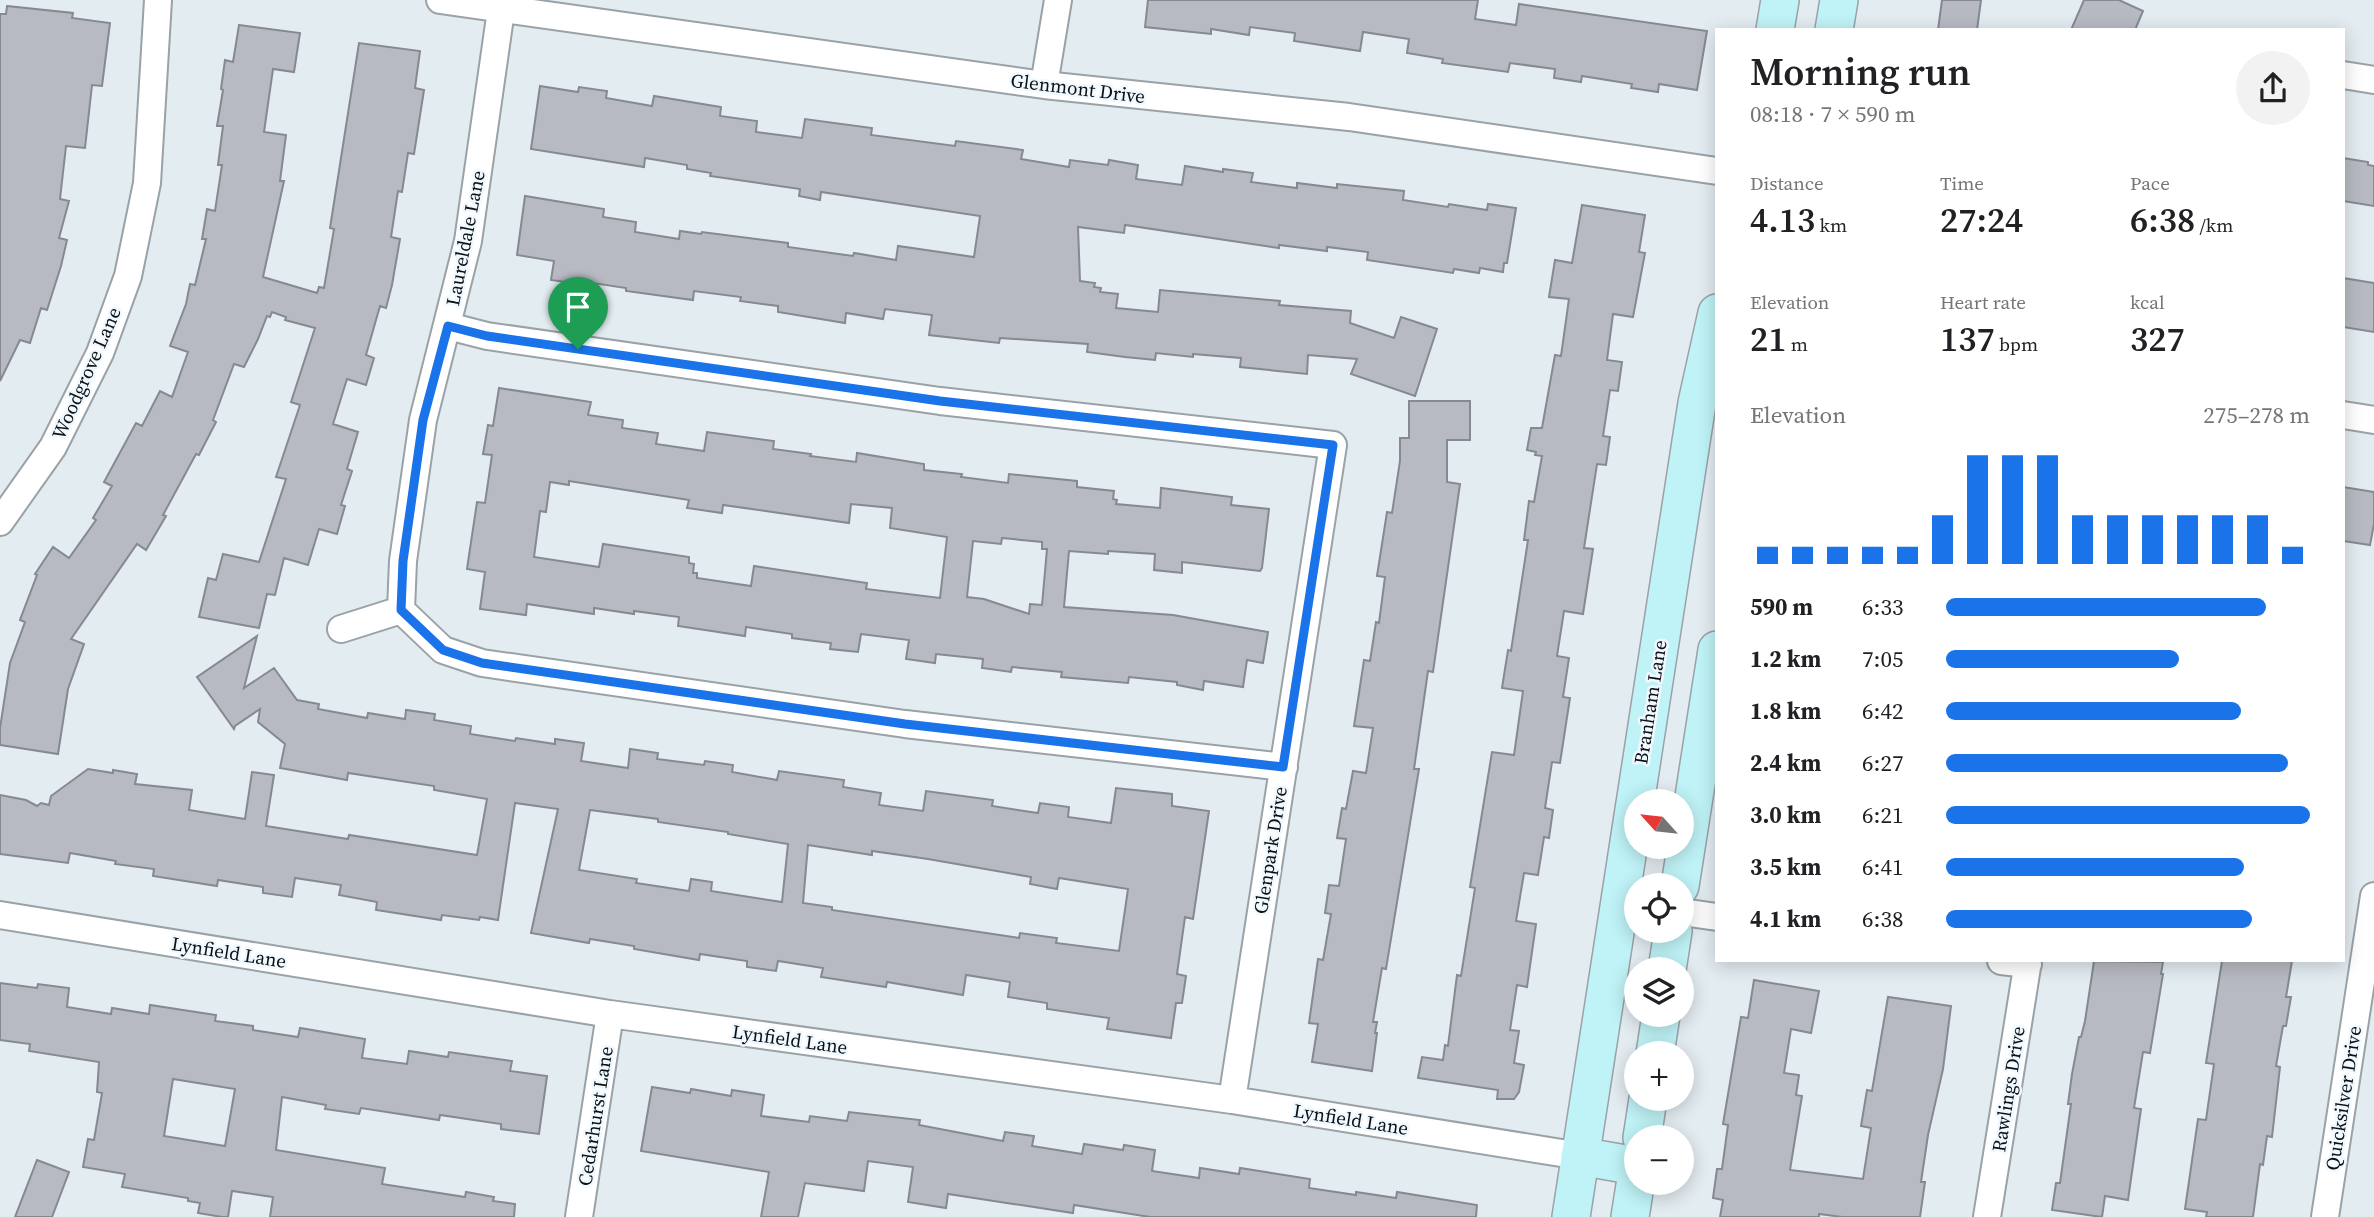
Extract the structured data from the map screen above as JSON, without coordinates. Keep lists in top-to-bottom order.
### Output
{
  "streets": {
    "main road": ["Branham Lane"],
    "street": [
      "Glenmont Drive",
      "Laureldale Lane",
      "Woodgrove Lane",
      "Glenpark Drive",
      "Lynfield Lane",
      "Rawlings Drive",
      "Quicksilver Drive",
      "Cedarhurst Lane"
    ]
  },
  "crossings": [
    ["Glenmont Drive", "Laureldale Lane"],
    ["Laureldale Lane", "Glenpark Drive"],
    ["Branham Lane", "Lynfield Lane"],
    ["Glenpark Drive", "Lynfield Lane"],
    ["Lynfield Lane", "Cedarhurst Lane"]
  ],
  "north": "top left",
  "page": {
    "heading": ["Morning run", "08:18 · 7 × 590 m"],
    "stats": [
      ["Distance", "4.13 km"],
      ["Time", "27:24"],
      ["Pace", "6:38 /km"],
      ["Elevation", "21 m"],
      ["Heart rate", "137 bpm"],
      ["kcal", "327"]
    ],
    "chart": ["Elevation", "275–278 m"],
    "list": [
      {
        "name": "590 m",
        "note": "6:33"
      },
      {
        "name": "1.2 km",
        "note": "7:05"
      },
      {
        "name": "1.8 km",
        "note": "6:42"
      },
      {
        "name": "2.4 km",
        "note": "6:27"
      },
      {
        "name": "3.0 km",
        "note": "6:21"
      },
      {
        "name": "3.5 km",
        "note": "6:41"
      },
      {
        "name": "4.1 km",
        "note": "6:38"
      }
    ],
    "map_buttons": ["+", "−"]
  }
}
